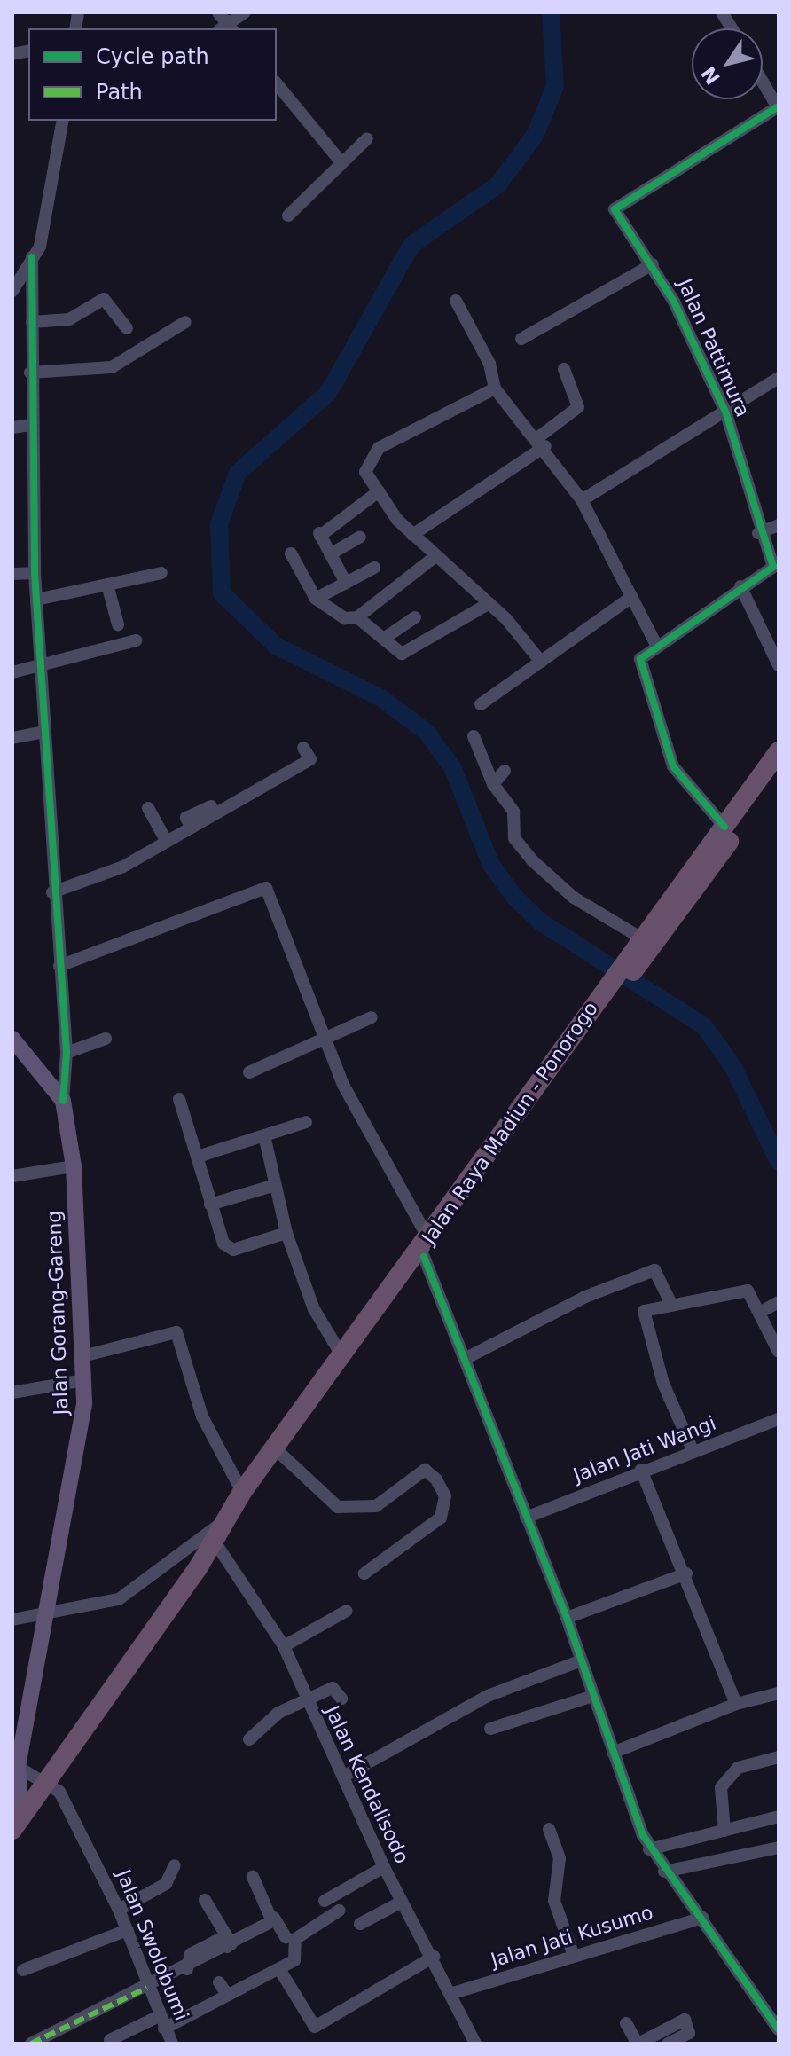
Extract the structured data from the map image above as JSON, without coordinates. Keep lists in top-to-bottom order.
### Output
{
  "streets": {
    "highway": ["Jalan Raya Madiun - Ponorogo"],
    "main road": ["Jalan Gorang-Gareng"],
    "street": [
      "Jalan Pattimura",
      "Jalan Jati Wangi",
      "Jalan Kendalisodo",
      "Jalan Jati Kusumo",
      "Jalan Swolobumi"
    ]
  },
  "crossings": [
    ["Jalan Raya Madiun - Ponorogo", "Jalan Gorang-Gareng"],
    ["Jalan Raya Madiun - Ponorogo", "Jalan Kendalisodo"],
    ["Jalan Raya Madiun - Ponorogo", "Jalan Swolobumi"],
    ["Jalan Kendalisodo", "Jalan Jati Kusumo"]
  ],
  "legend": ["Cycle path", "Path"],
  "north": "bottom left"
}
